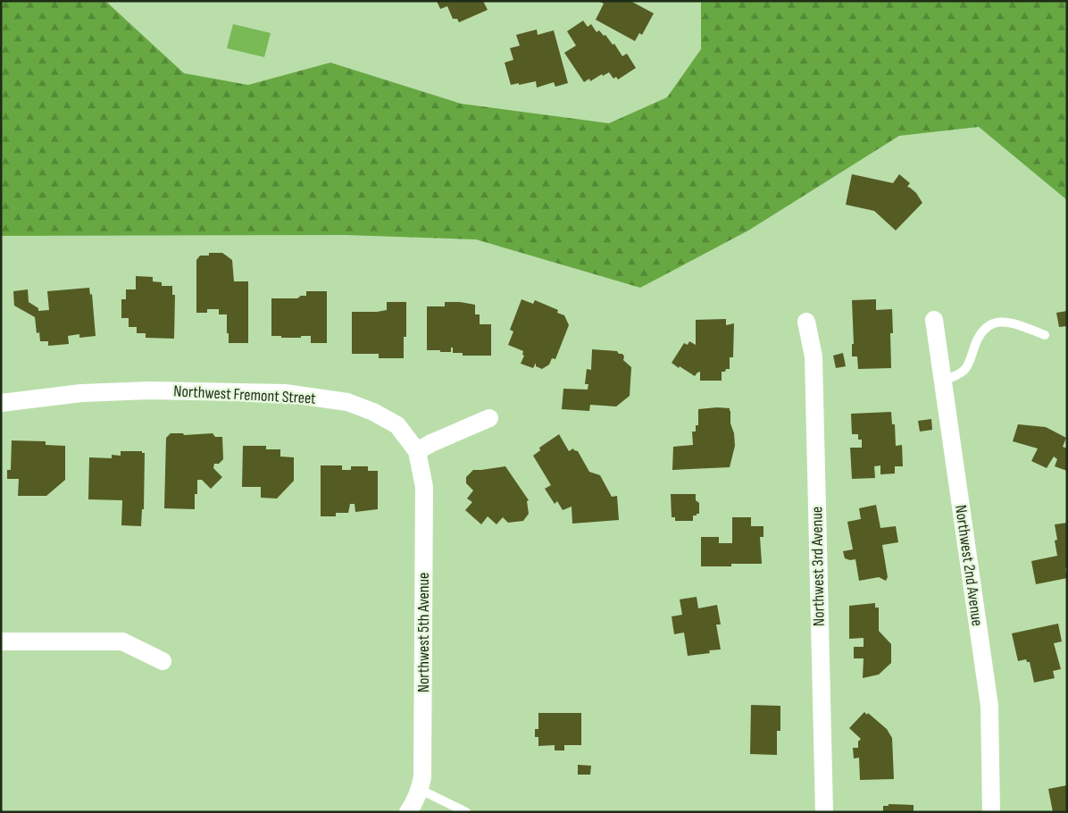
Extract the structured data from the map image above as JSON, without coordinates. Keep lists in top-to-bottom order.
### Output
{
  "streets": {
    "street": [
      "Northwest Fremont Street",
      "Northwest 2nd Avenue",
      "Northwest 3rd Avenue",
      "Northwest 5th Avenue"
    ]
  },
  "crossings": [
    ["Northwest Fremont Street", "Northwest 5th Avenue"]
  ]
}
